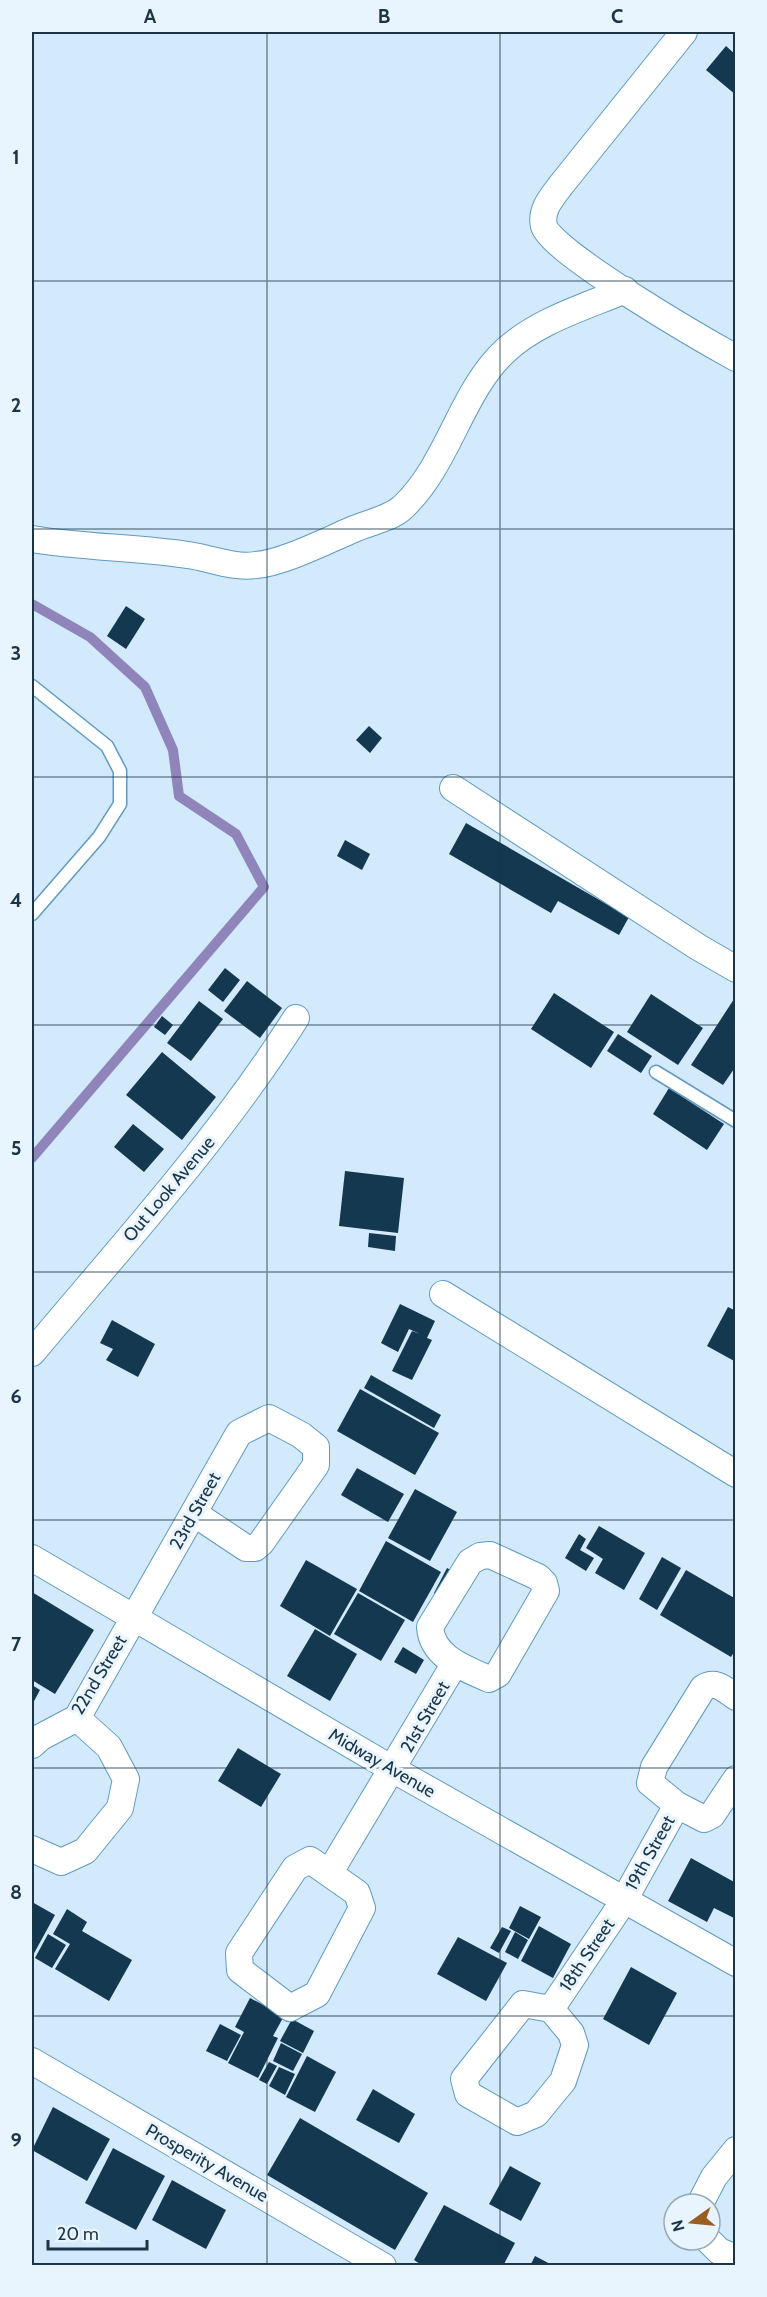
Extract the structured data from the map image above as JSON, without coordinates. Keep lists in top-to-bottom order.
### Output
{
  "streets": {
    "street": [
      "Out Look Avenue",
      "23rd Street",
      "22nd Street",
      "21st Street",
      "Midway Avenue",
      "19th Street",
      "18th Street",
      "Prosperity Avenue"
    ]
  },
  "crossings": [
    ["23rd Street", "22nd Street"],
    ["23rd Street", "Midway Avenue"],
    ["22nd Street", "Midway Avenue"],
    ["21st Street", "Midway Avenue"],
    ["Midway Avenue", "19th Street"],
    ["Midway Avenue", "18th Street"],
    ["19th Street", "18th Street"]
  ],
  "scale_bar": "20 m",
  "north": "left",
  "grid": {
    "columns": ["A", "B", "C"],
    "rows": [
      "1",
      "2",
      "3",
      "4",
      "5",
      "6",
      "7",
      "8",
      "9"
    ]
  }
}
